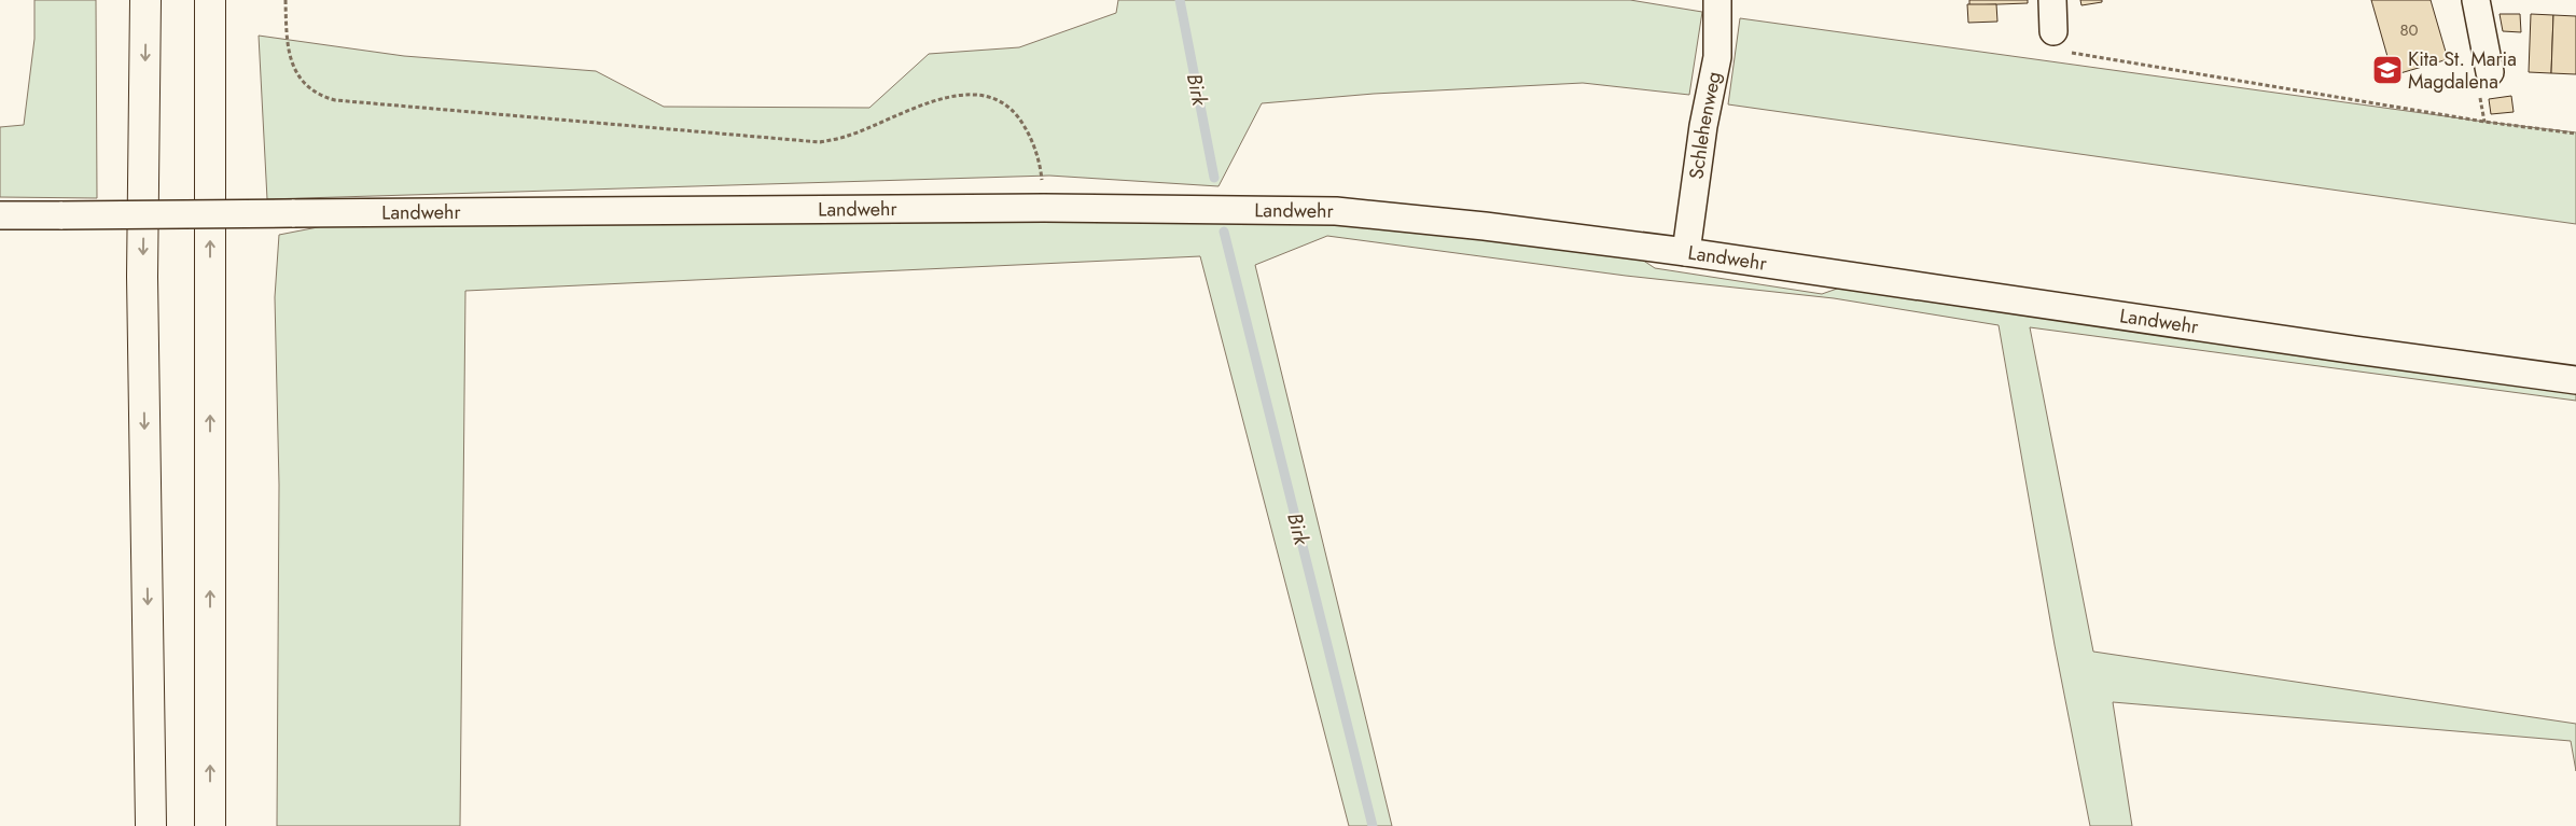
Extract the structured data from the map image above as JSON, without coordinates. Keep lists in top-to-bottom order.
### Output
{
  "streets": {
    "street": ["Schlehenweg", "Landwehr"]
  },
  "crossings": [
    ["Schlehenweg", "Landwehr"]
  ],
  "water": ["Birk"],
  "places": {
    "school or university": ["Kita St. Maria Magdalena"]
  },
  "house_numbers": ["80"]
}
